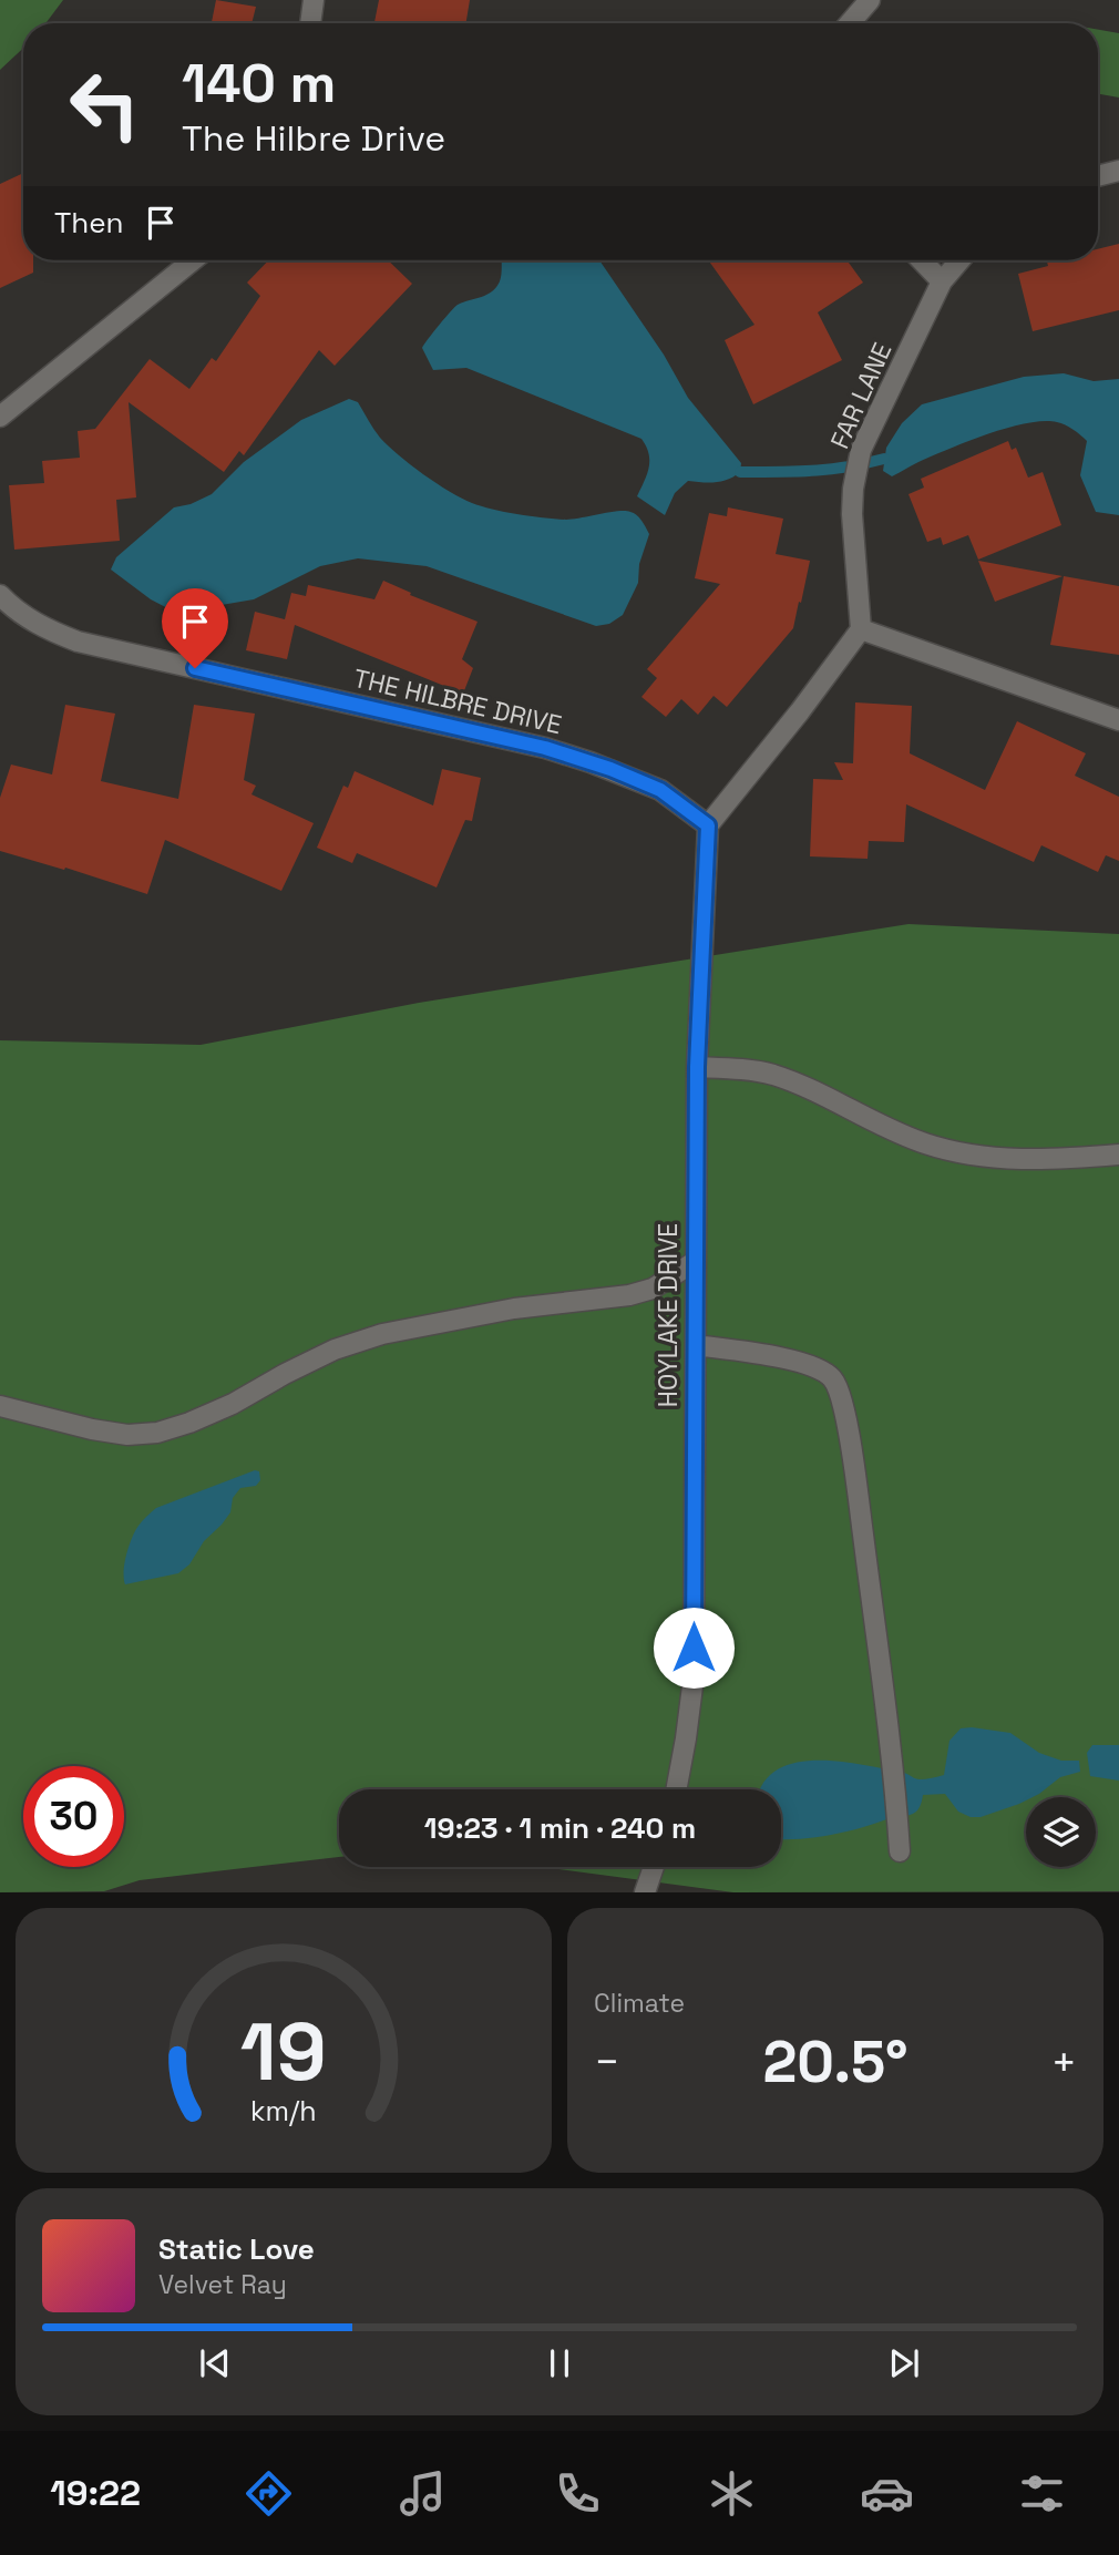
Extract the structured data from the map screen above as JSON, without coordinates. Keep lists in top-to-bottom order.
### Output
{
  "streets": {
    "street": ["FAR LANE", "THE HILBRE DRIVE", "HOYLAKE DRIVE"]
  },
  "crossings": [
    ["THE HILBRE DRIVE", "HOYLAKE DRIVE"]
  ],
  "page": {
    "turn": ["140 m", "The Hilbre Drive"],
    "then": "Then",
    "limit": "30",
    "trip": "19:23 · 1 min · 240 m",
    "tile": "Climate",
    "heat": ["−", "20.5°", "+"],
    "song": ["Static Love", "Velvet Ray"],
    "tabs": "19:22",
    "gauge": ["19", "km/h"]
  }
}
